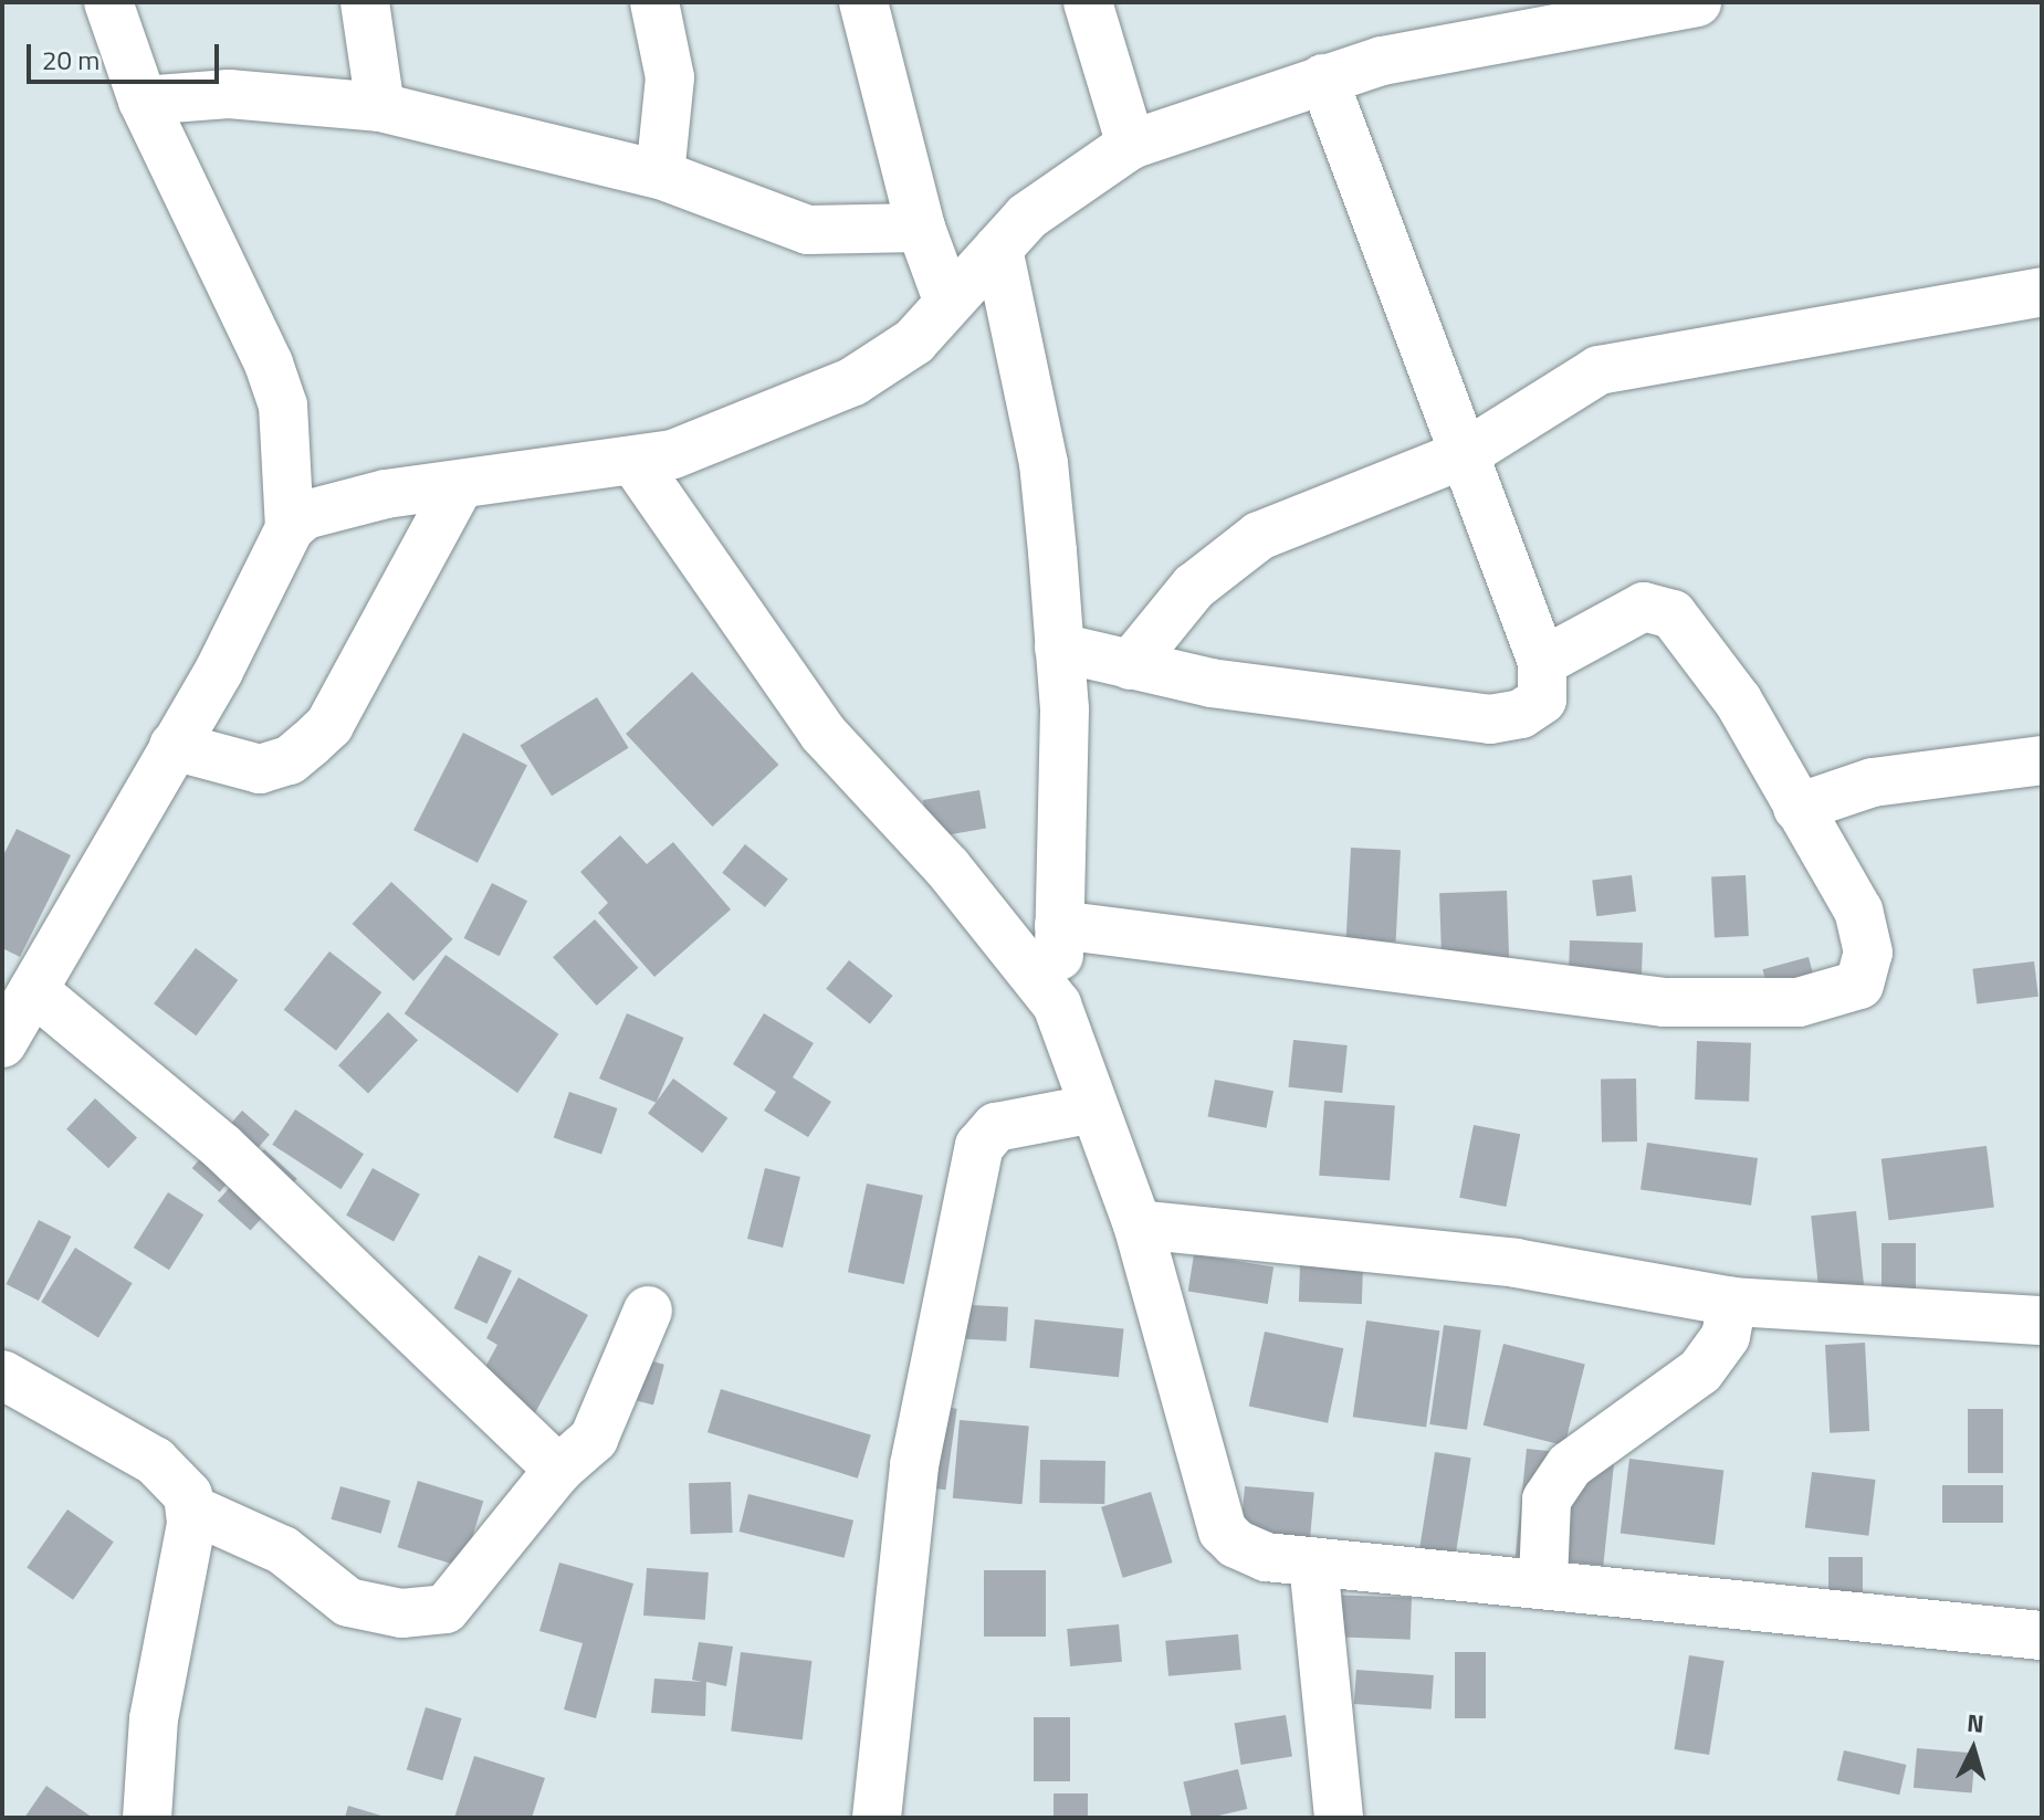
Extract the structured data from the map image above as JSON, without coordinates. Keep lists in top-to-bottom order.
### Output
{
  "scale_bar": "20 m",
  "north": "top"
}
